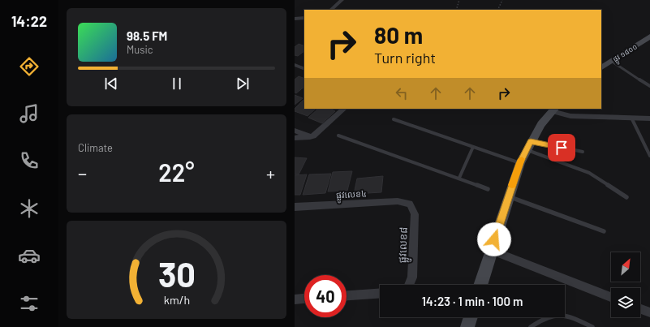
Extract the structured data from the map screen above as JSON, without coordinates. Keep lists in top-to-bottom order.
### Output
{
  "streets": {
    "street": ["ផ្លូវ ១៨០០", "ផ្លូវលេខ៤", "ផ្លូវលេខ៨"]
  },
  "crossings": [
    ["ផ្លូវលេខ៤", "ផ្លូវលេខ៨"]
  ],
  "north": "top right",
  "page": {
    "tabs": "14:22",
    "turn": ["80 m", "Turn right"],
    "song": ["98.5 FM", "Music"],
    "tile": "Climate",
    "heat": ["−", "22°", "+"],
    "limit": "40",
    "trip": "14:23 · 1 min · 100 m",
    "gauge": ["30", "km/h"]
  }
}
